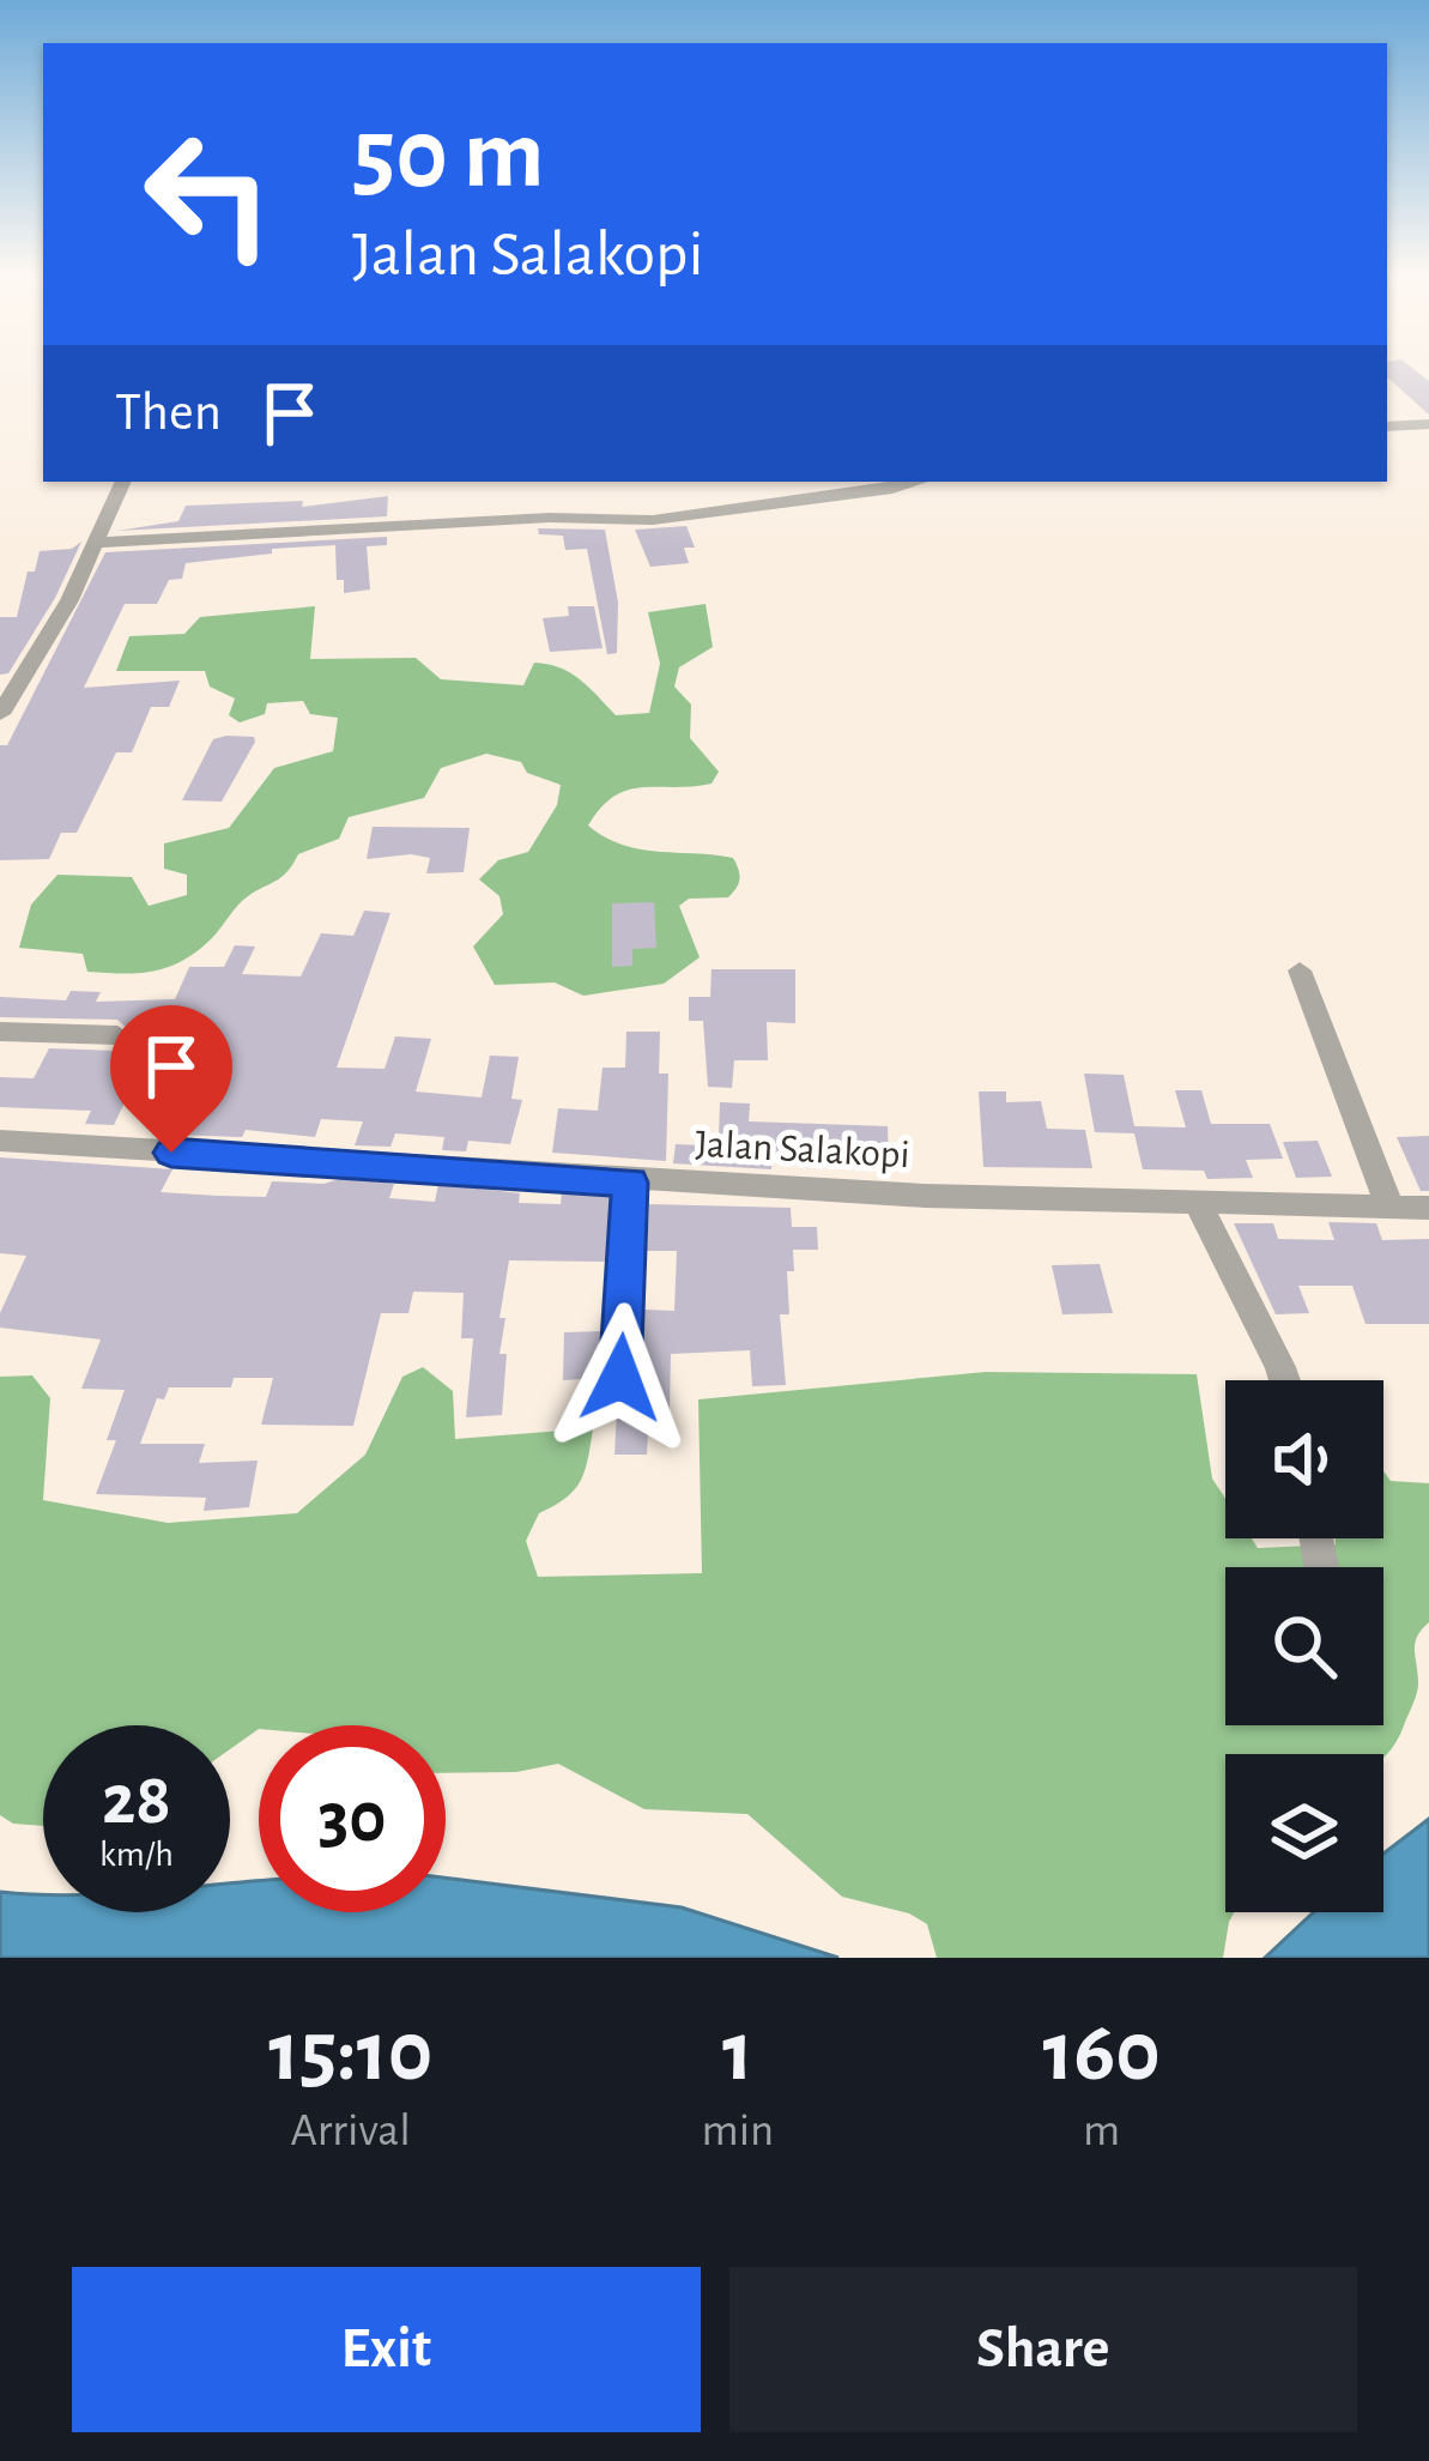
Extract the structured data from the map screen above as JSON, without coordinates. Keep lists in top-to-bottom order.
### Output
{
  "streets": {
    "street": ["Jalan Salakopi"]
  },
  "page": {
    "turn": ["50 m", "Jalan Salakopi"],
    "then": "Then",
    "speed": "28 km/h",
    "limit": "30",
    "eta": [
      "15:10",
      "Arrival",
      "1",
      "min",
      "160",
      "m"
    ],
    "buttons": ["Exit", "Share"]
  }
}
